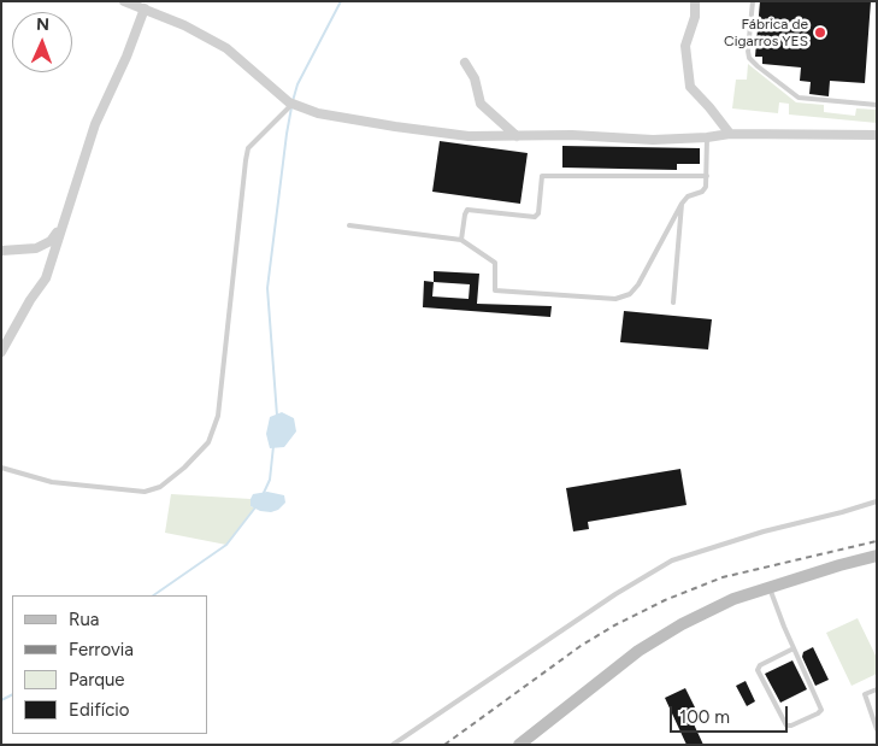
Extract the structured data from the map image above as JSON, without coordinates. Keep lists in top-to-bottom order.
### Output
{
  "places": ["Fábrica de Cigarros YES"],
  "legend": [
    "Rua",
    "Ferrovia",
    "Parque",
    "Edifício"
  ],
  "scale_bar": "100 m",
  "north": "top"
}
